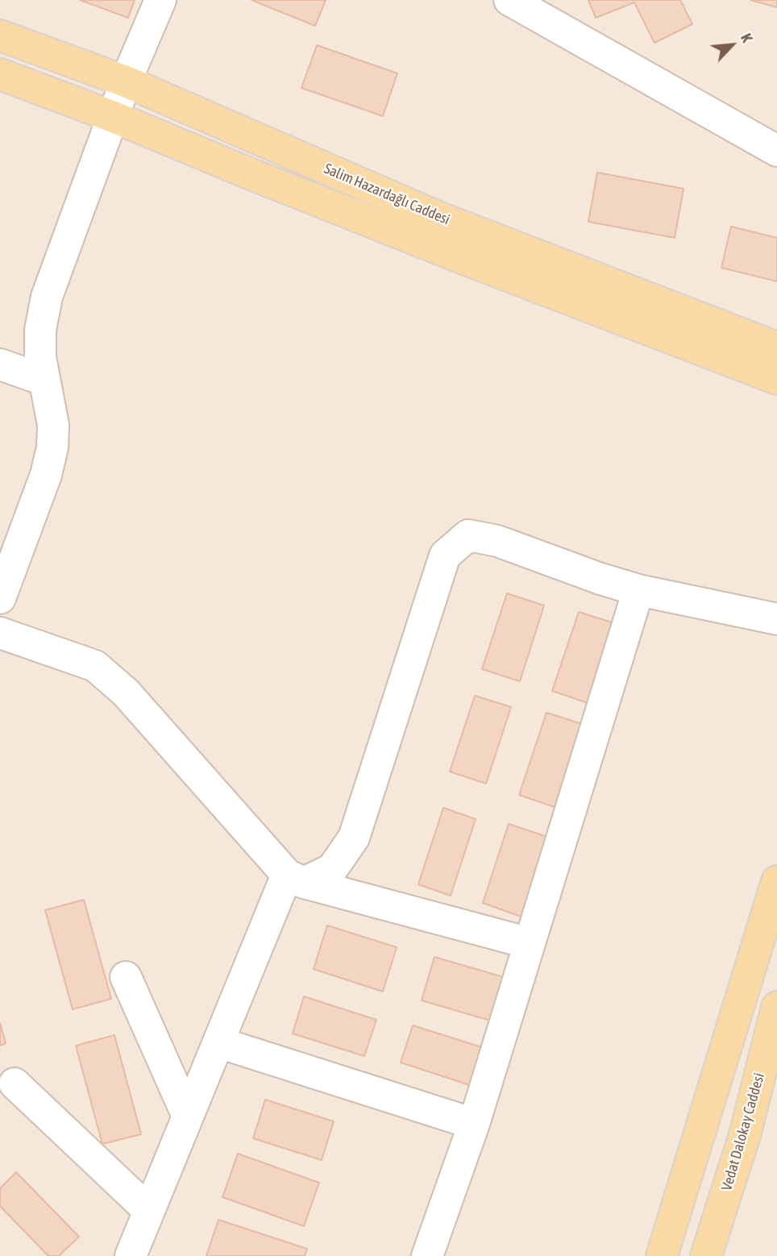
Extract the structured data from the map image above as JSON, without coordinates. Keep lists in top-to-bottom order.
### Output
{
  "streets": {
    "main road": ["Salim Hazardağlı Caddesi", "Vedat Dalokay Caddesi"]
  },
  "north": "top right"
}
